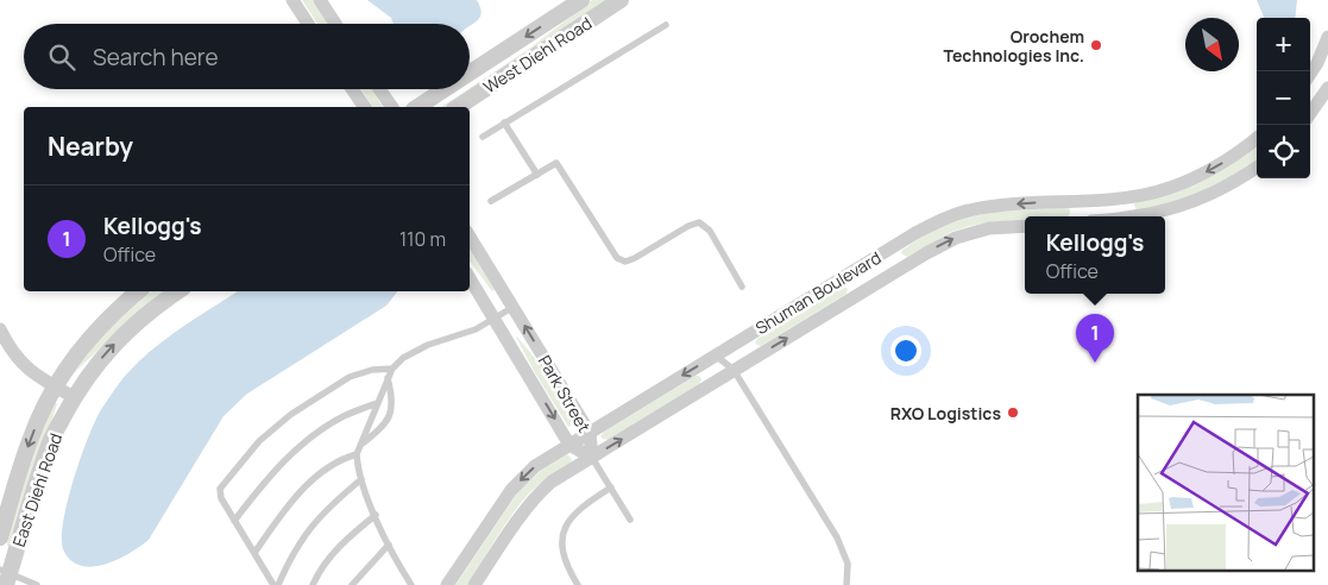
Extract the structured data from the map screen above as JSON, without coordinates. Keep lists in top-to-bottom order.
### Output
{
  "streets": {
    "street": [
      "West Diehl Road",
      "Shuman Boulevard",
      "Park Street",
      "East Diehl Road"
    ]
  },
  "crossings": [
    ["Shuman Boulevard", "Park Street"]
  ],
  "places": ["Orochem Technologies Inc.", "RXO Logistics"],
  "north": "bottom right",
  "page": {
    "map_buttons": ["+", "−"],
    "search": "Search here",
    "heading": "Nearby",
    "list": [
      {
        "mark": "1",
        "name": "Kellogg's",
        "note": "Office",
        "value": "110 m"
      }
    ],
    "popup": ["Kellogg's", "Office"],
    "pins": "1"
  }
}
